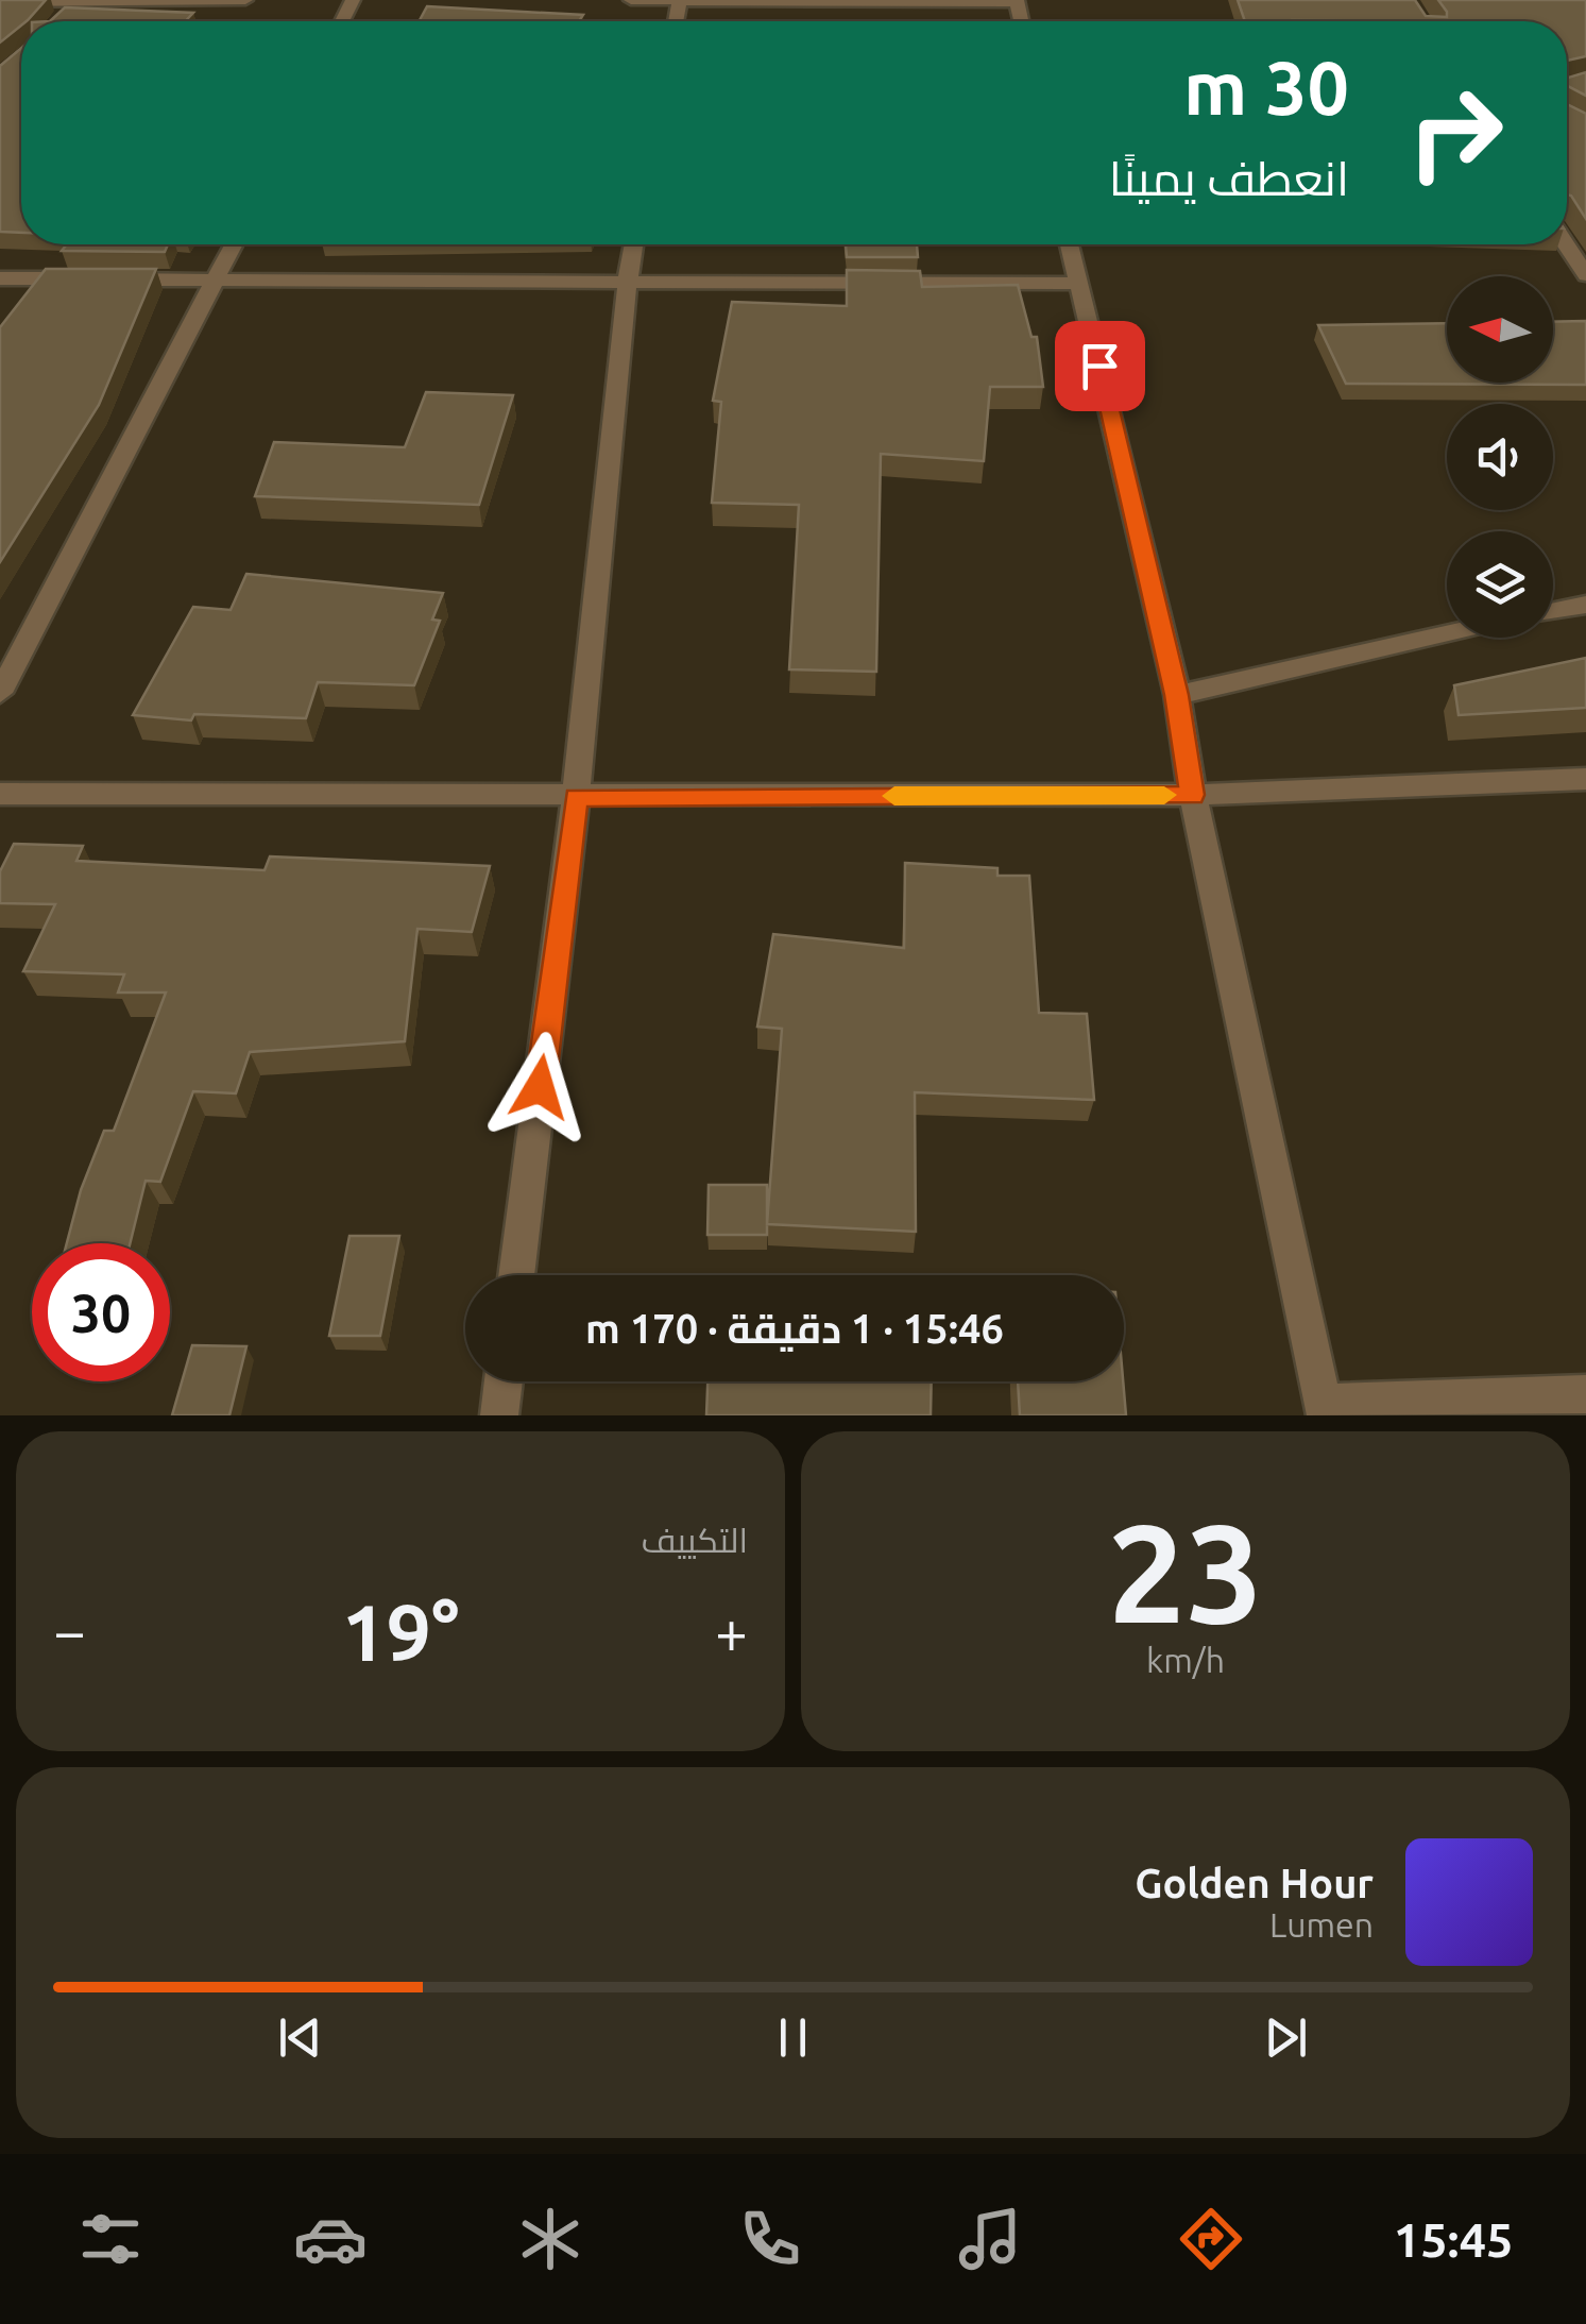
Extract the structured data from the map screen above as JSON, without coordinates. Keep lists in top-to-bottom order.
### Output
{
  "north": "left",
  "page": {
    "turn": ["30 m", "انعطف يمينًا"],
    "limit": "30",
    "trip": "15:46 · 1 دقيقة · 170 m",
    "tile": [
      ["23", "km/h"],
      "التكييف"
    ],
    "heat": ["−", "19°", "+"],
    "song": ["Golden Hour", "Lumen"],
    "tabs": "15:45"
  }
}
